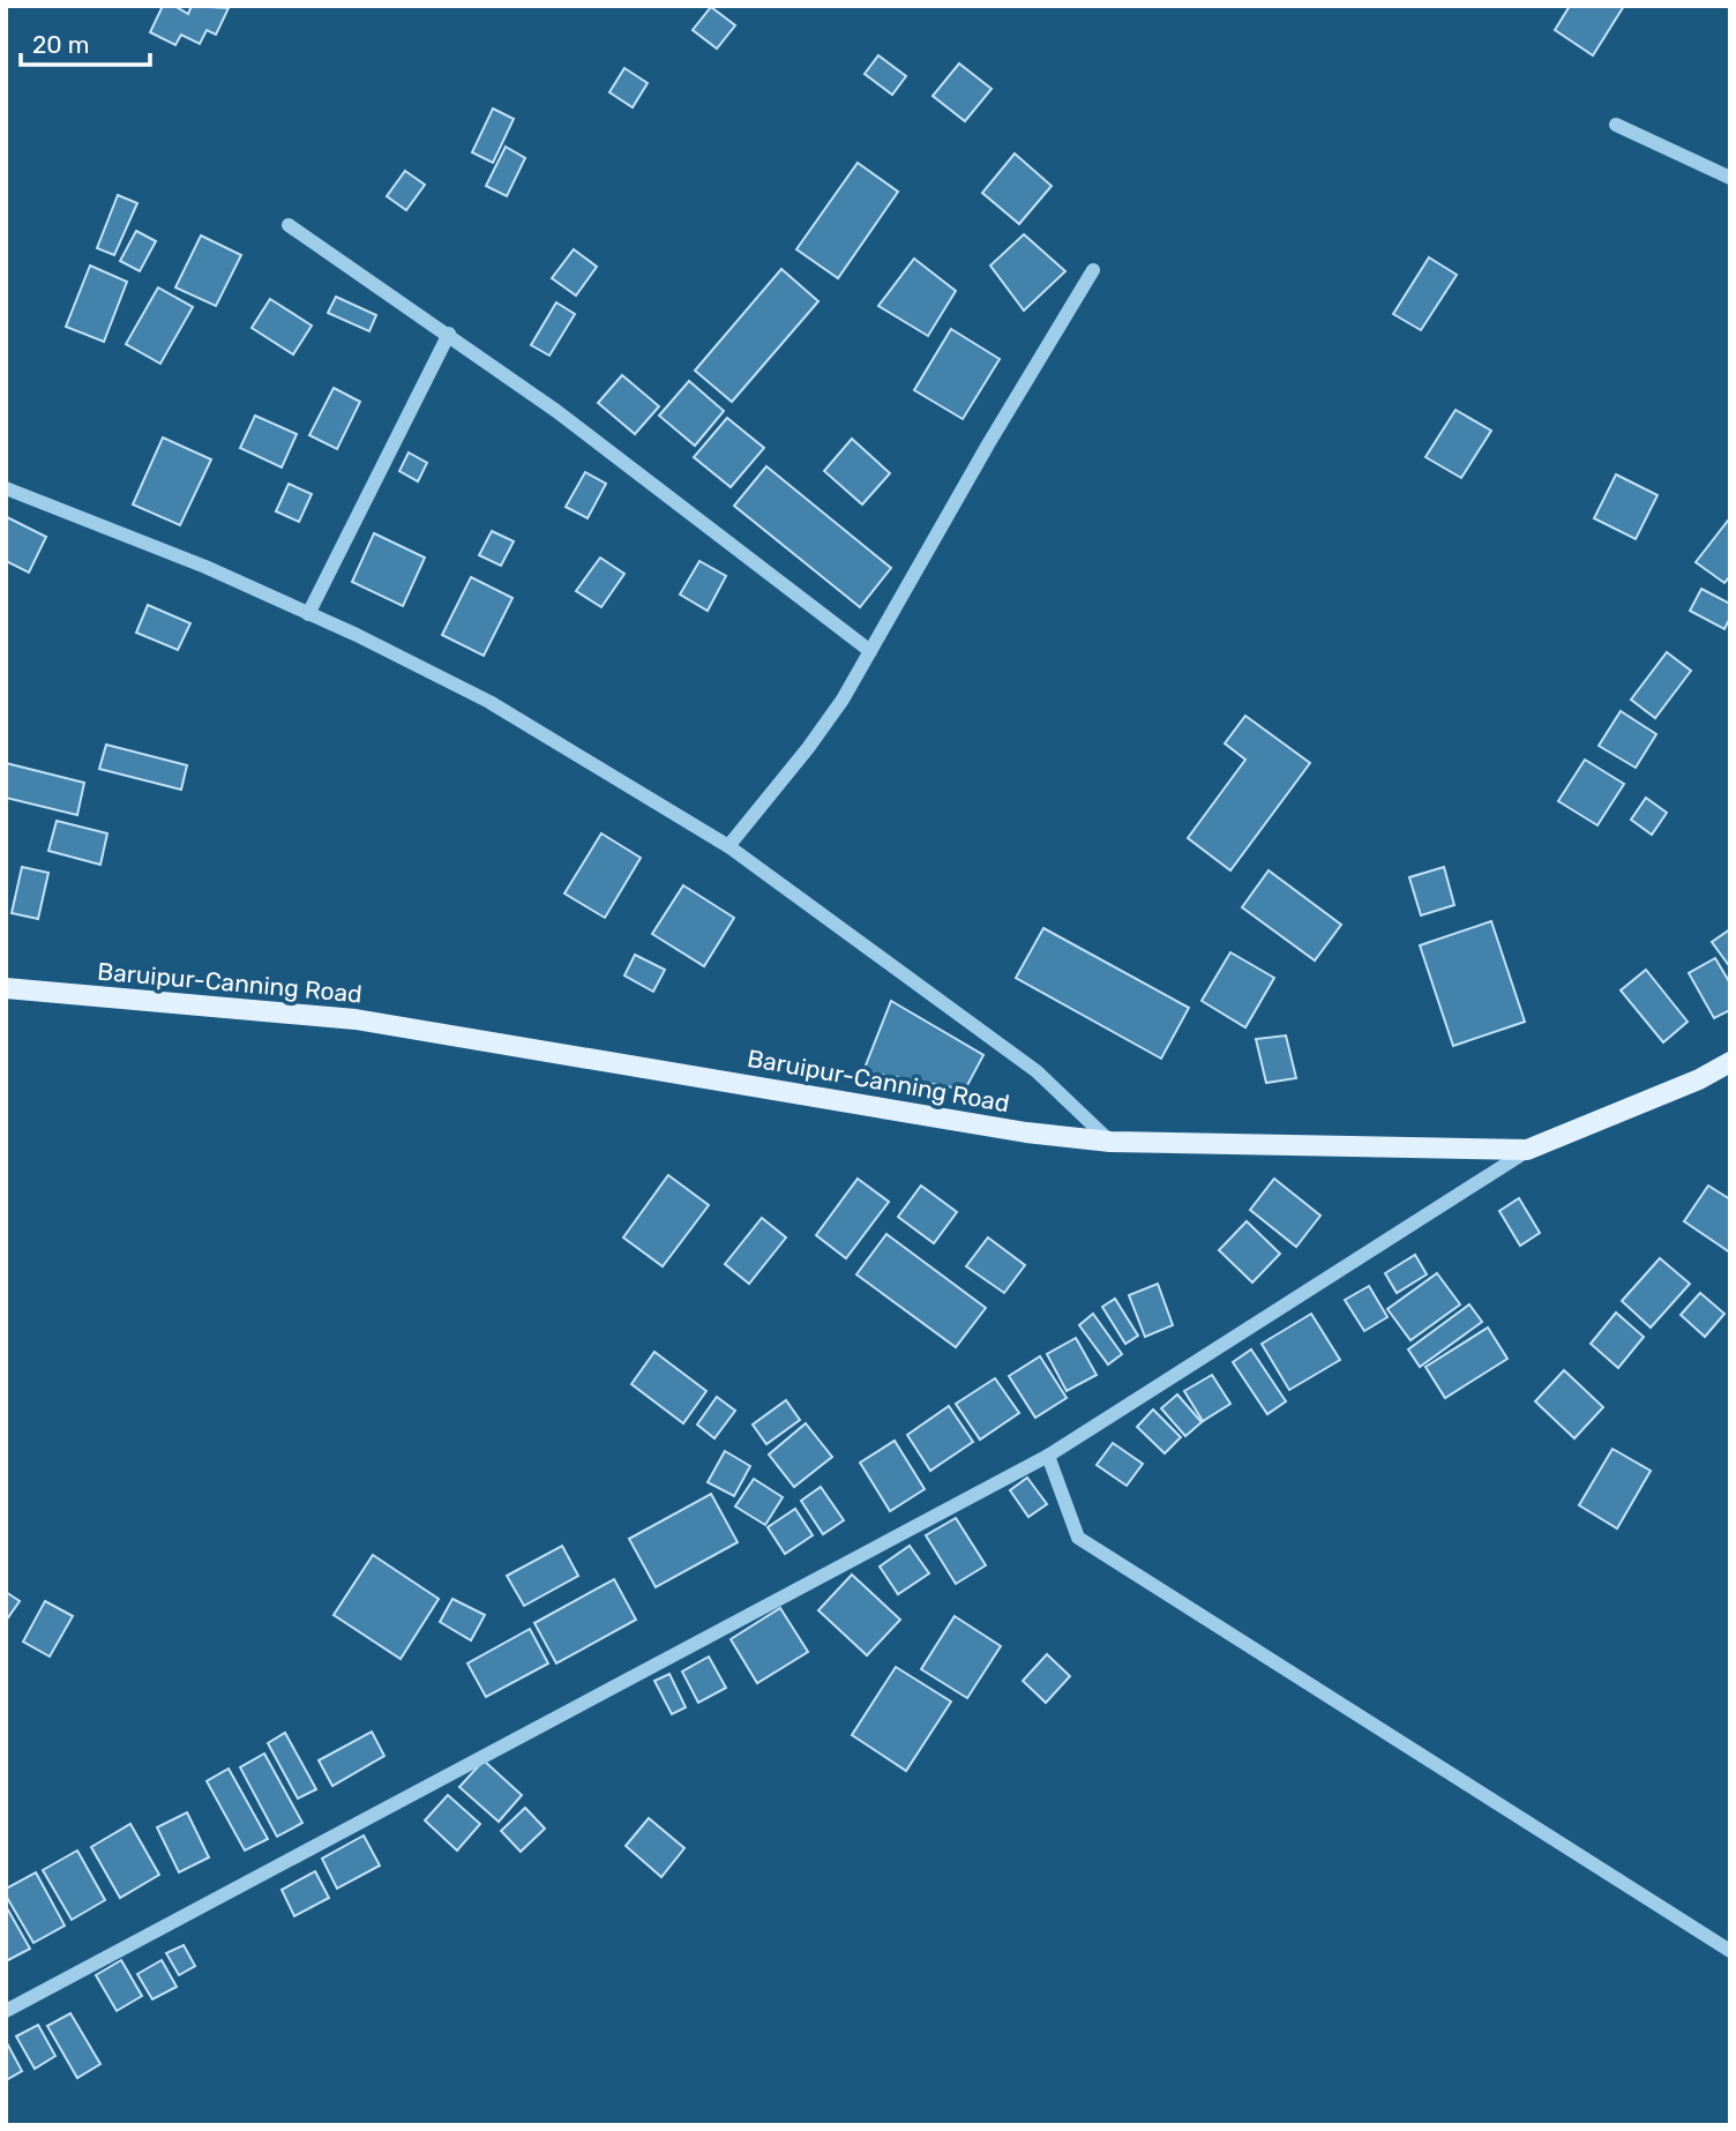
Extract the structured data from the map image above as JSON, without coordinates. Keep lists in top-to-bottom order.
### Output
{
  "streets": {
    "main road": ["Baruipur-Canning Road"]
  },
  "scale_bar": "20 m"
}
